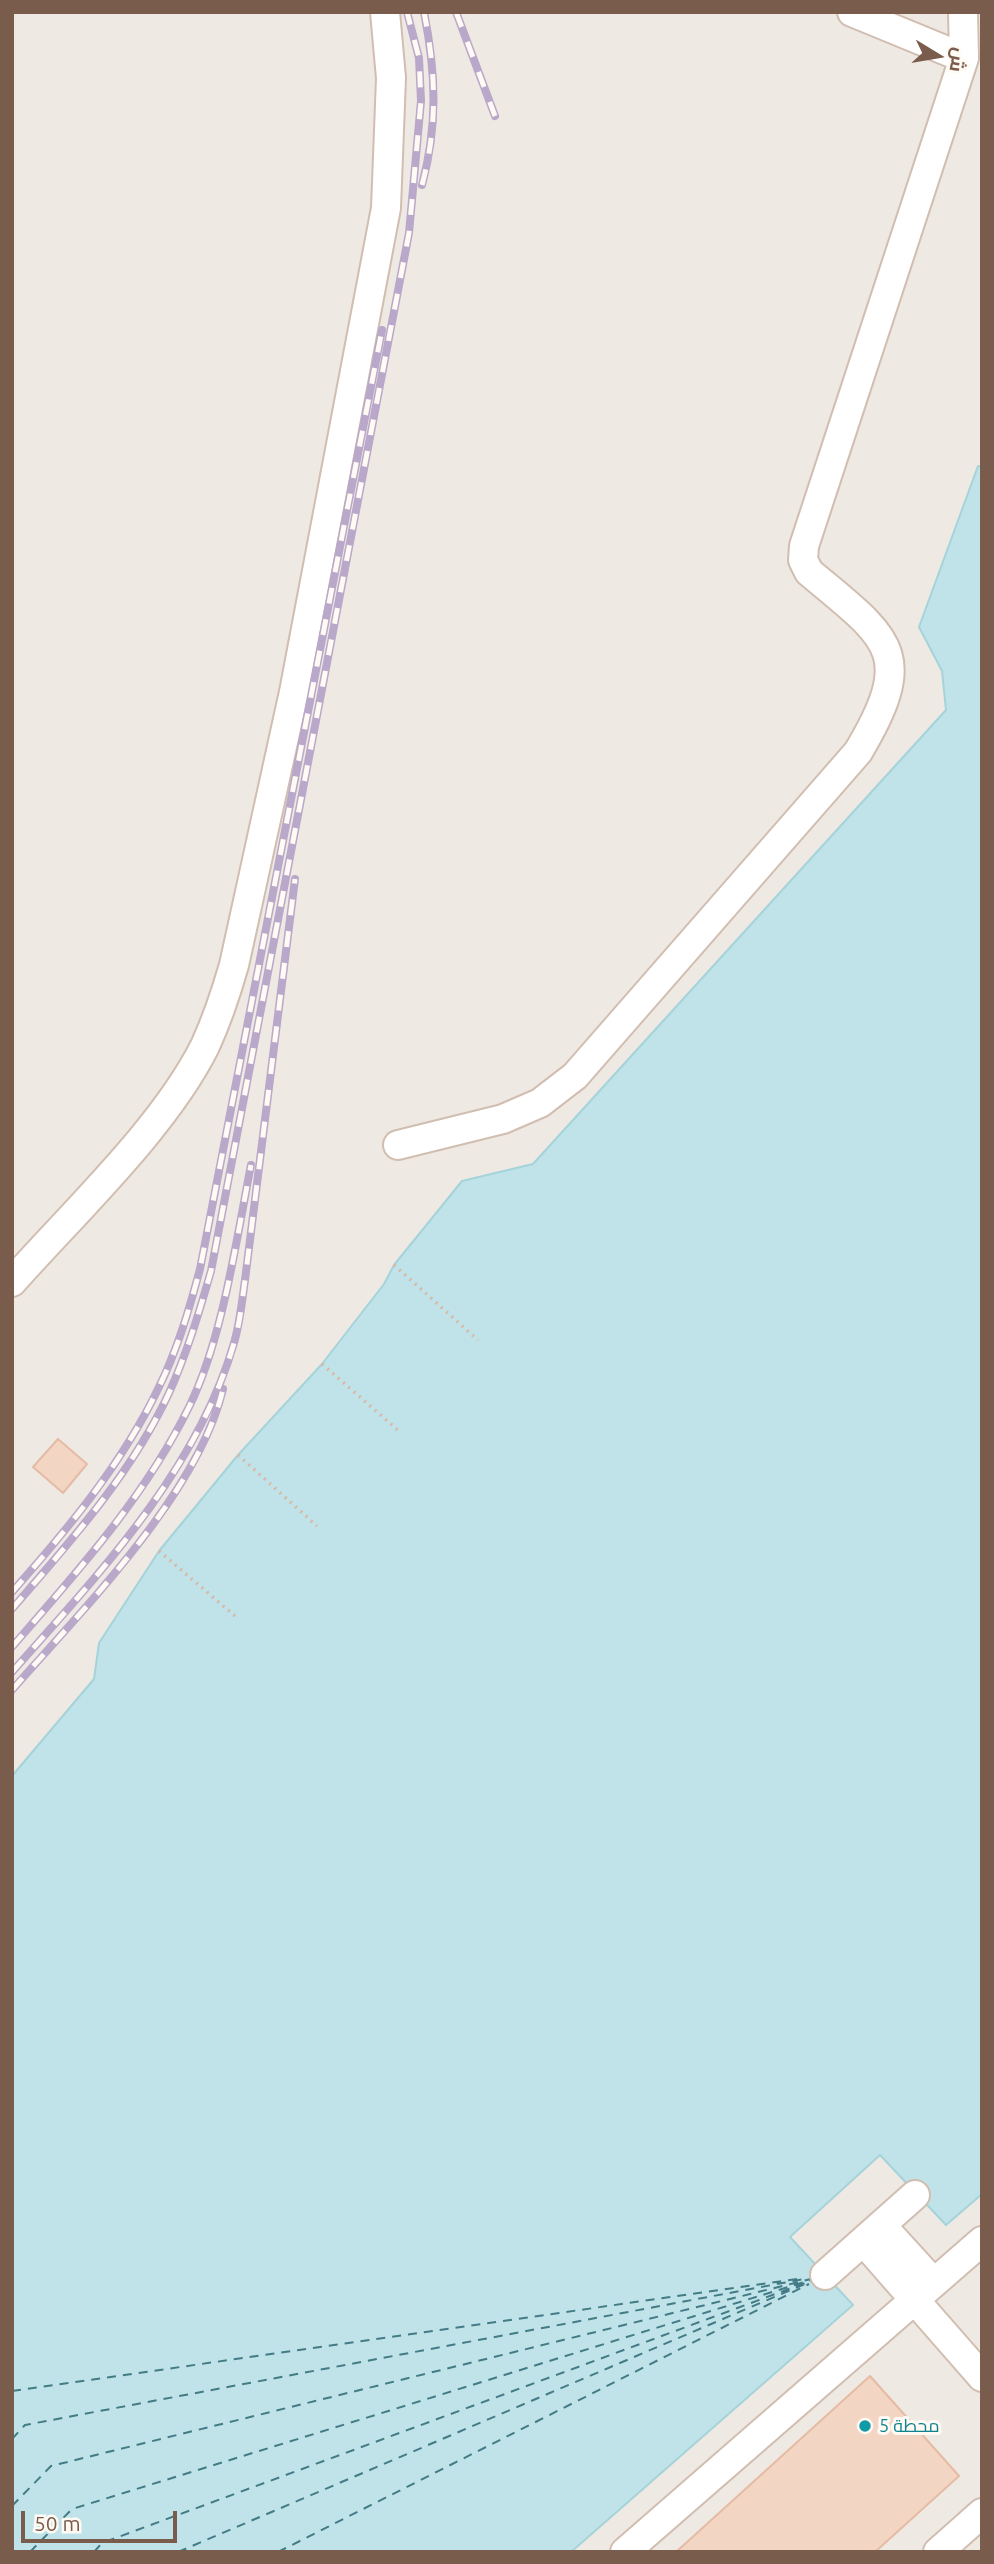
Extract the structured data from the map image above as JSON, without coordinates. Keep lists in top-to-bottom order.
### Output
{
  "places": ["محطة 5"],
  "scale_bar": "50 m",
  "north": "right"
}
